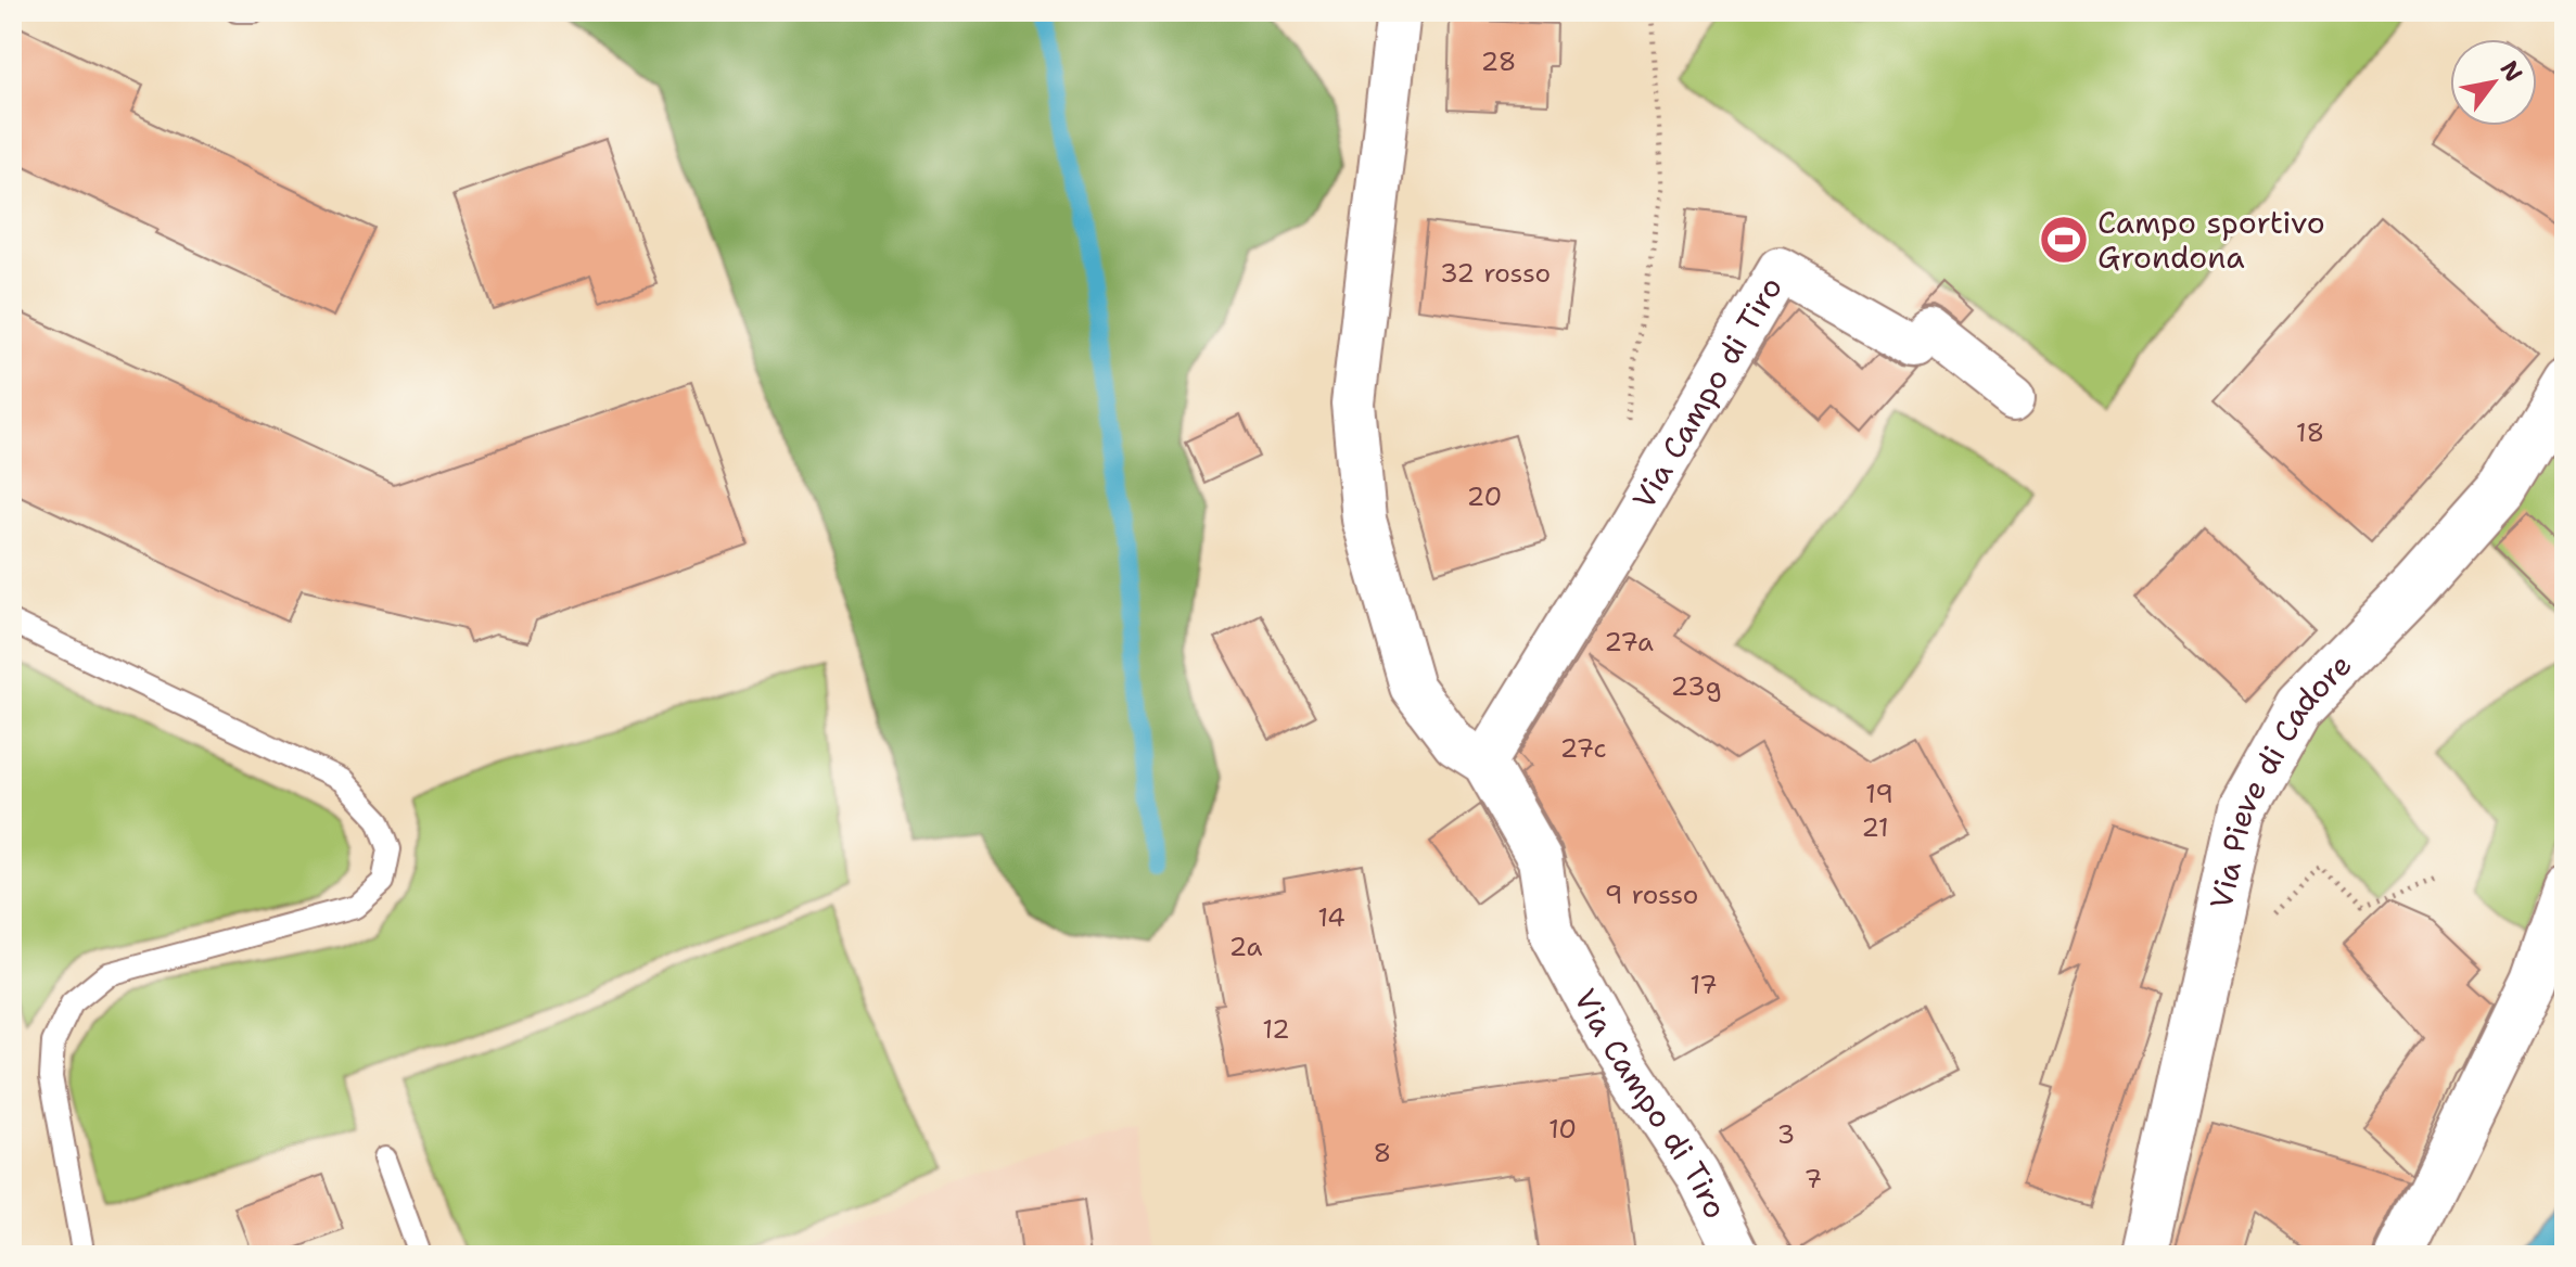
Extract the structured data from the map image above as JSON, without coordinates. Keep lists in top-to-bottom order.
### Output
{
  "streets": {
    "street": ["Via Campo di Tiro", "Via Pieve di Cadore"]
  },
  "places": {
    "sports": ["Campo sportivo Grondona"]
  },
  "house_numbers": [
    "28",
    "32 rosso",
    "18",
    "20",
    "27a",
    "23g",
    "27c",
    "19",
    "21",
    "9 rosso",
    "14",
    "2a",
    "17",
    "12",
    "10",
    "3",
    "8",
    "7"
  ],
  "north": "top right"
}
